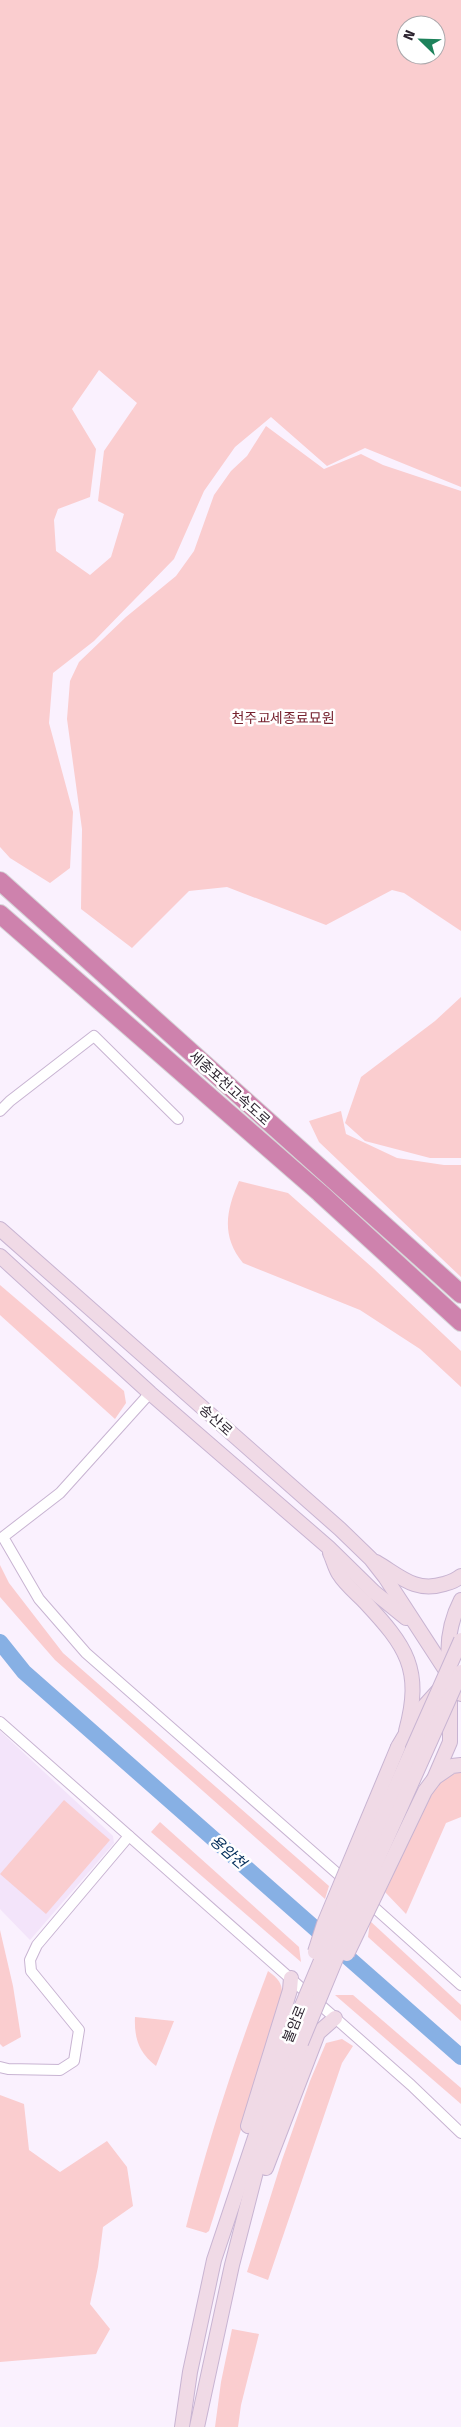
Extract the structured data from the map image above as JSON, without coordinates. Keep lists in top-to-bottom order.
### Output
{
  "streets": {
    "highway": ["세종포천고속도로"],
    "street": ["송산로", "불암로"]
  },
  "crossings": [
    ["송산로", "불암로"]
  ],
  "water": ["용암천"],
  "parks": ["천주교세종료묘원"],
  "north": "top left"
}
